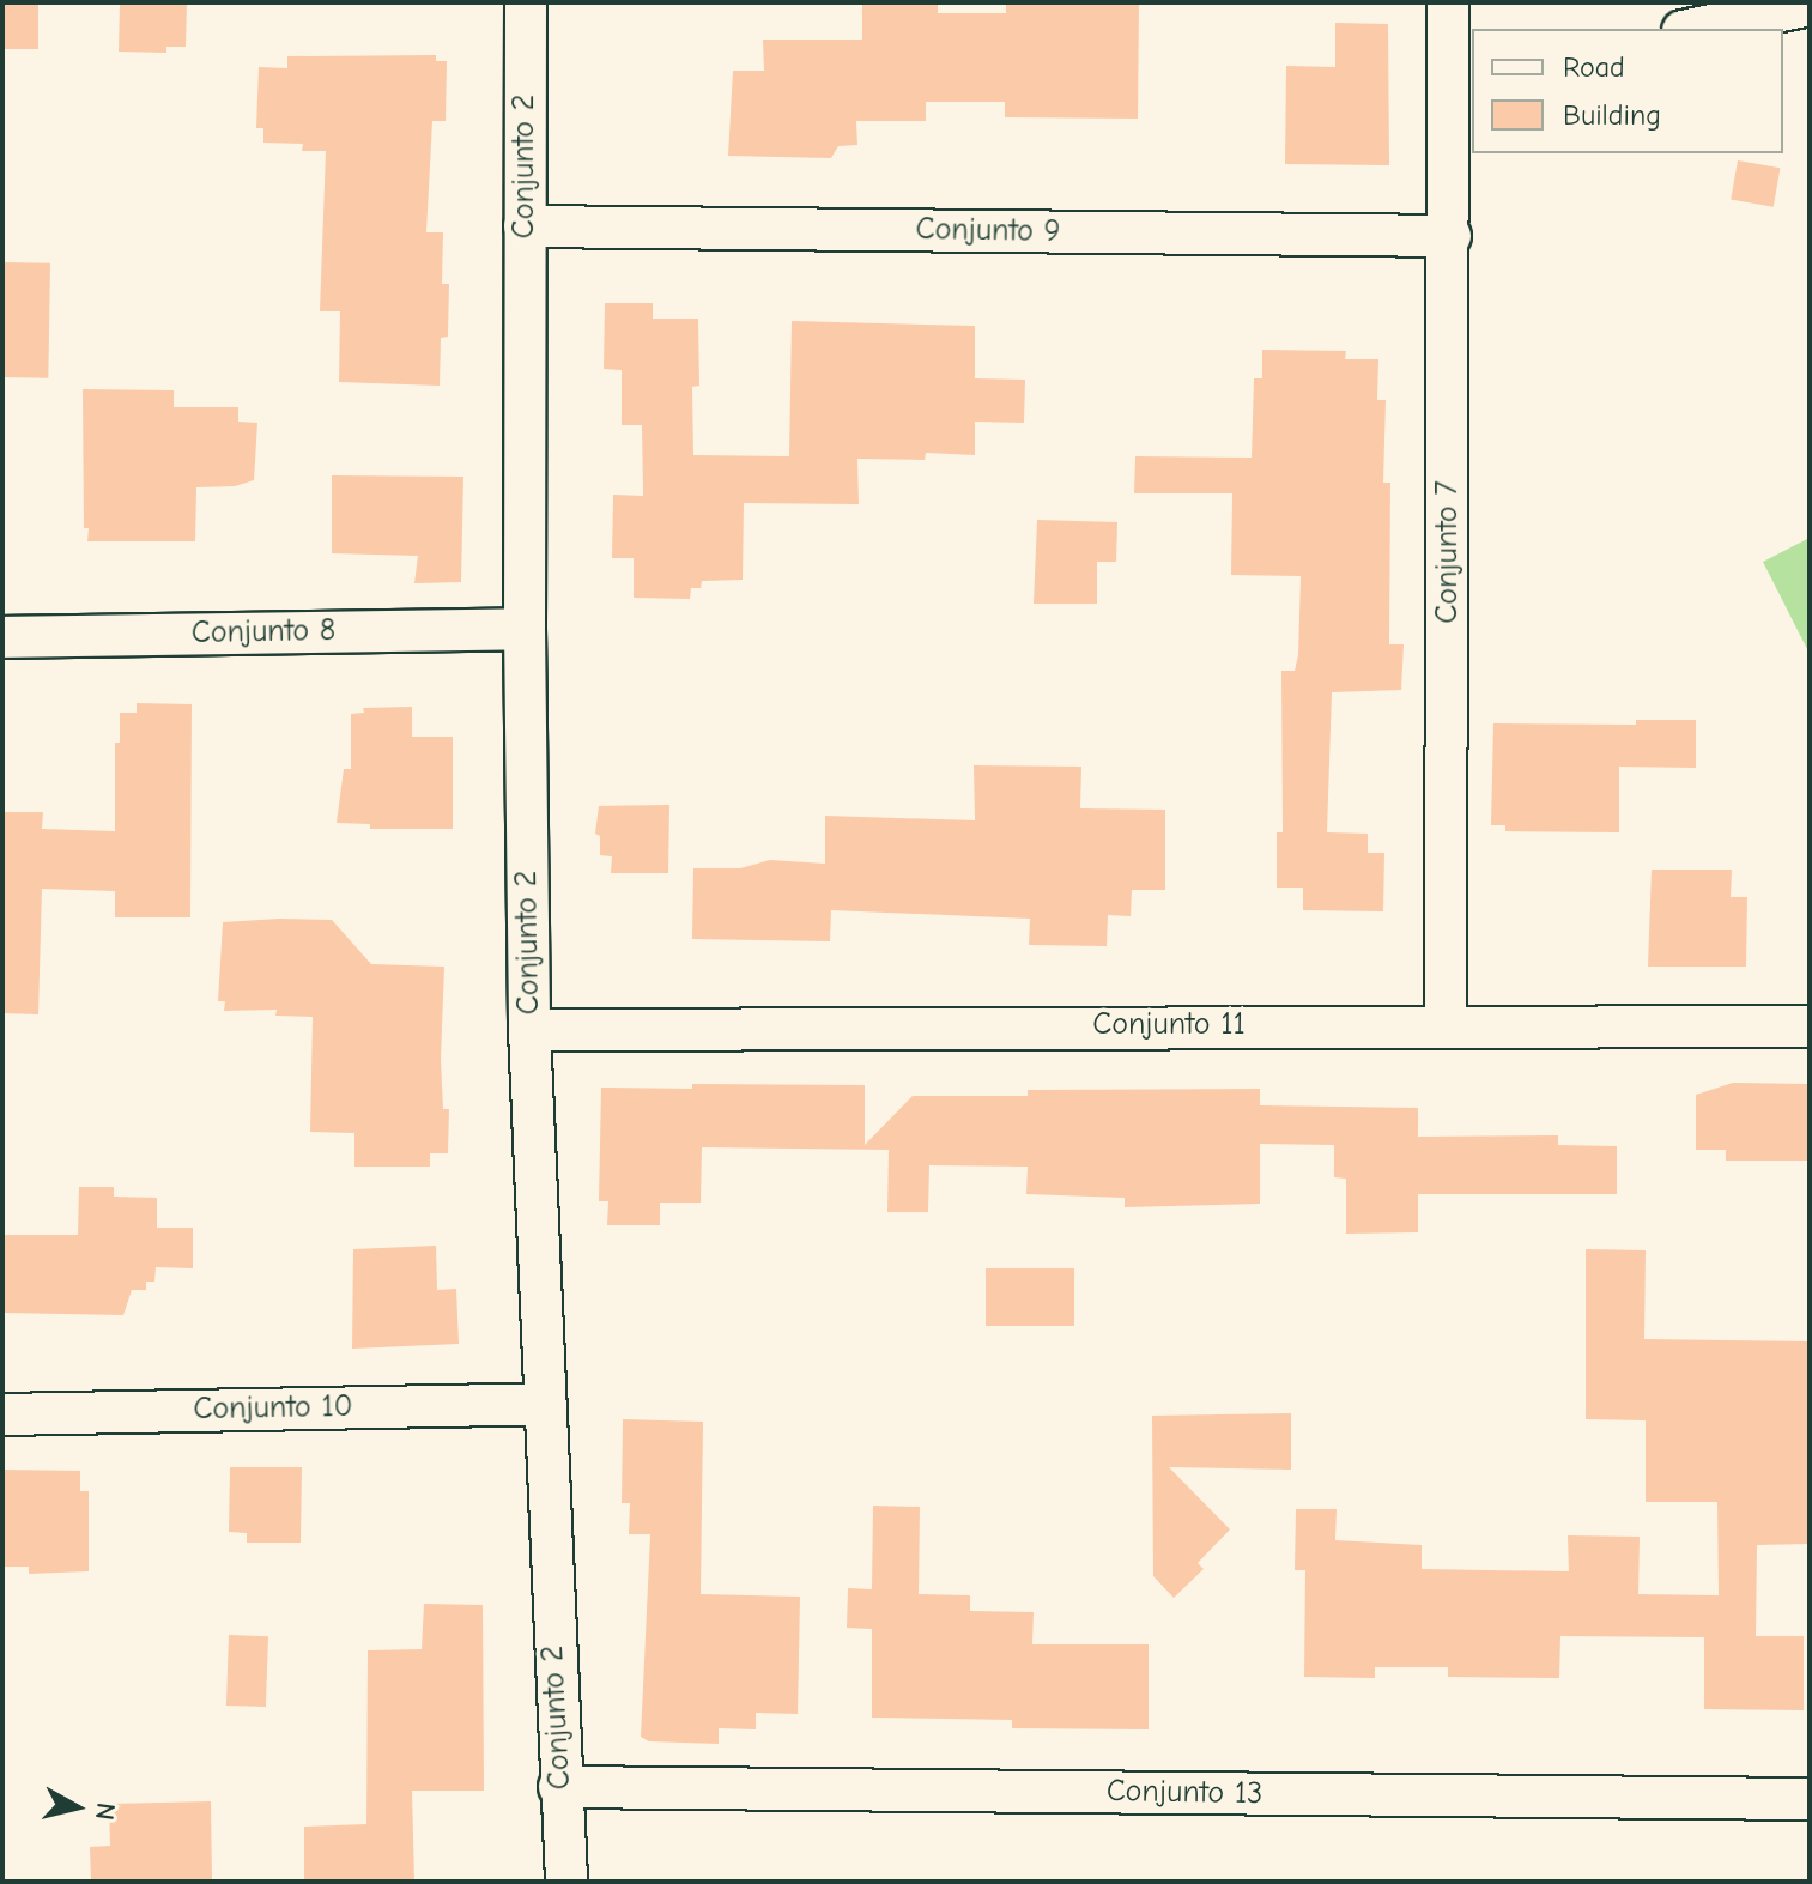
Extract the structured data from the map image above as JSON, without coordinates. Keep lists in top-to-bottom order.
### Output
{
  "streets": {
    "street": [
      "Conjunto 2",
      "Conjunto 9",
      "Conjunto 7",
      "Conjunto 8",
      "Conjunto 11",
      "Conjunto 10",
      "Conjunto 13"
    ]
  },
  "crossings": [
    ["Conjunto 2", "Conjunto 9"],
    ["Conjunto 2", "Conjunto 8"],
    ["Conjunto 2", "Conjunto 11"],
    ["Conjunto 2", "Conjunto 10"],
    ["Conjunto 2", "Conjunto 13"],
    ["Conjunto 9", "Conjunto 7"],
    ["Conjunto 7", "Conjunto 11"]
  ],
  "legend": ["Road", "Building"],
  "north": "right"
}
